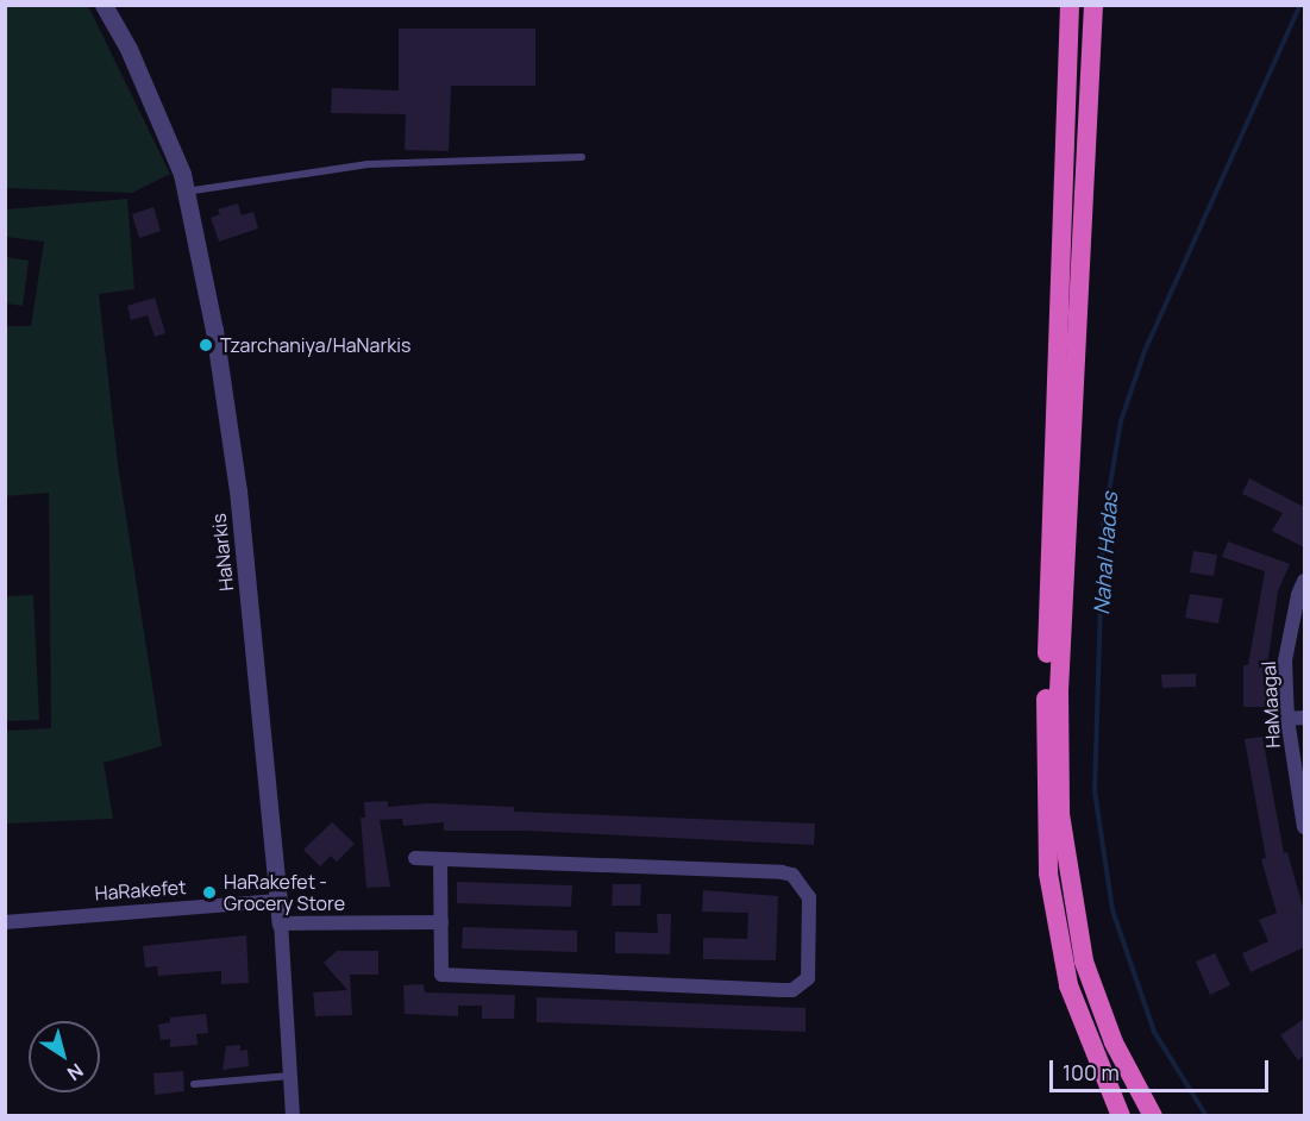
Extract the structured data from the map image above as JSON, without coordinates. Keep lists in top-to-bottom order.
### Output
{
  "streets": {
    "street": ["HaNarkis", "HaMaagal", "HaRakefet"]
  },
  "crossings": [
    ["HaNarkis", "HaRakefet"]
  ],
  "water": ["Nahal Hadas"],
  "places": ["Tzarchaniya/HaNarkis", "HaRakefet - Grocery Store"],
  "scale_bar": "100 m",
  "north": "bottom right"
}
